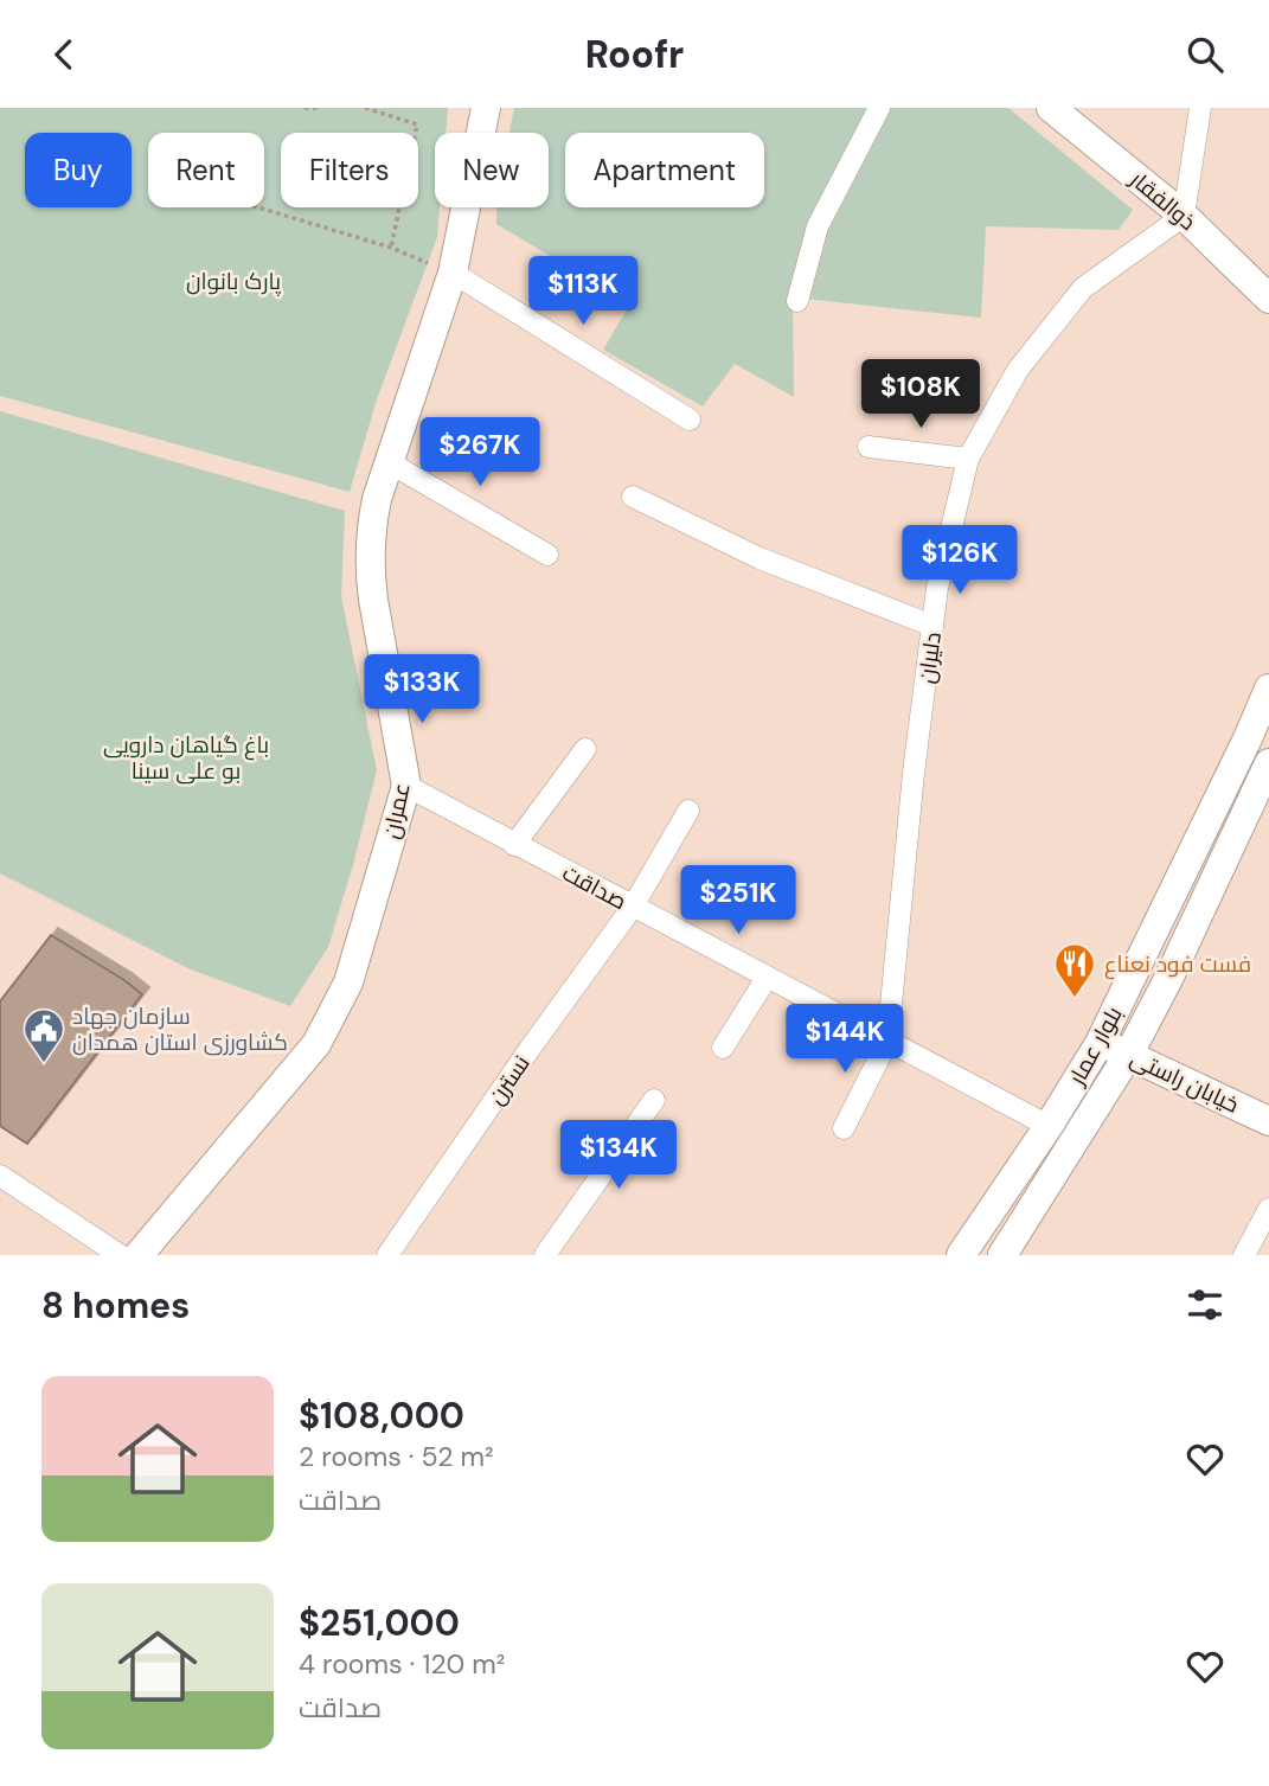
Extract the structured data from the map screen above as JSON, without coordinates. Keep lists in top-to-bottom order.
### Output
{
  "streets": {
    "street": [
      "ذوالفقار",
      "دلیران",
      "عمران",
      "صداقت",
      "بلوار عمار",
      "نسترن",
      "خیابان راستی"
    ]
  },
  "crossings": [
    ["ذوالفقار", "دلیران"],
    ["دلیران", "صداقت"],
    ["عمران", "صداقت"],
    ["صداقت", "بلوار عمار"],
    ["صداقت", "نسترن"],
    ["بلوار عمار", "خیابان راستی"]
  ],
  "parks": ["پارک بانوان", "باغ گیاهان دارویی بو علی سینا"],
  "places": {
    "restaurant": ["فست فود نعناع"],
    "public building": ["سازمان جهاد کشاورزی استان همدان"]
  },
  "page": {
    "header": "Roofr",
    "chip": [
      "Buy",
      "Rent",
      "Filters",
      "New",
      "Apartment"
    ],
    "price": [
      "$113K",
      "$108K",
      "$267K",
      "$126K",
      "$133K",
      "$251K",
      "$144K",
      "$134K"
    ],
    "heading": "8 homes",
    "list": [
      {
        "name": "$108,000",
        "note": "2 rooms · 52 m² · صداقت"
      },
      {
        "name": "$251,000",
        "note": "4 rooms · 120 m² · صداقت"
      }
    ]
  }
}
